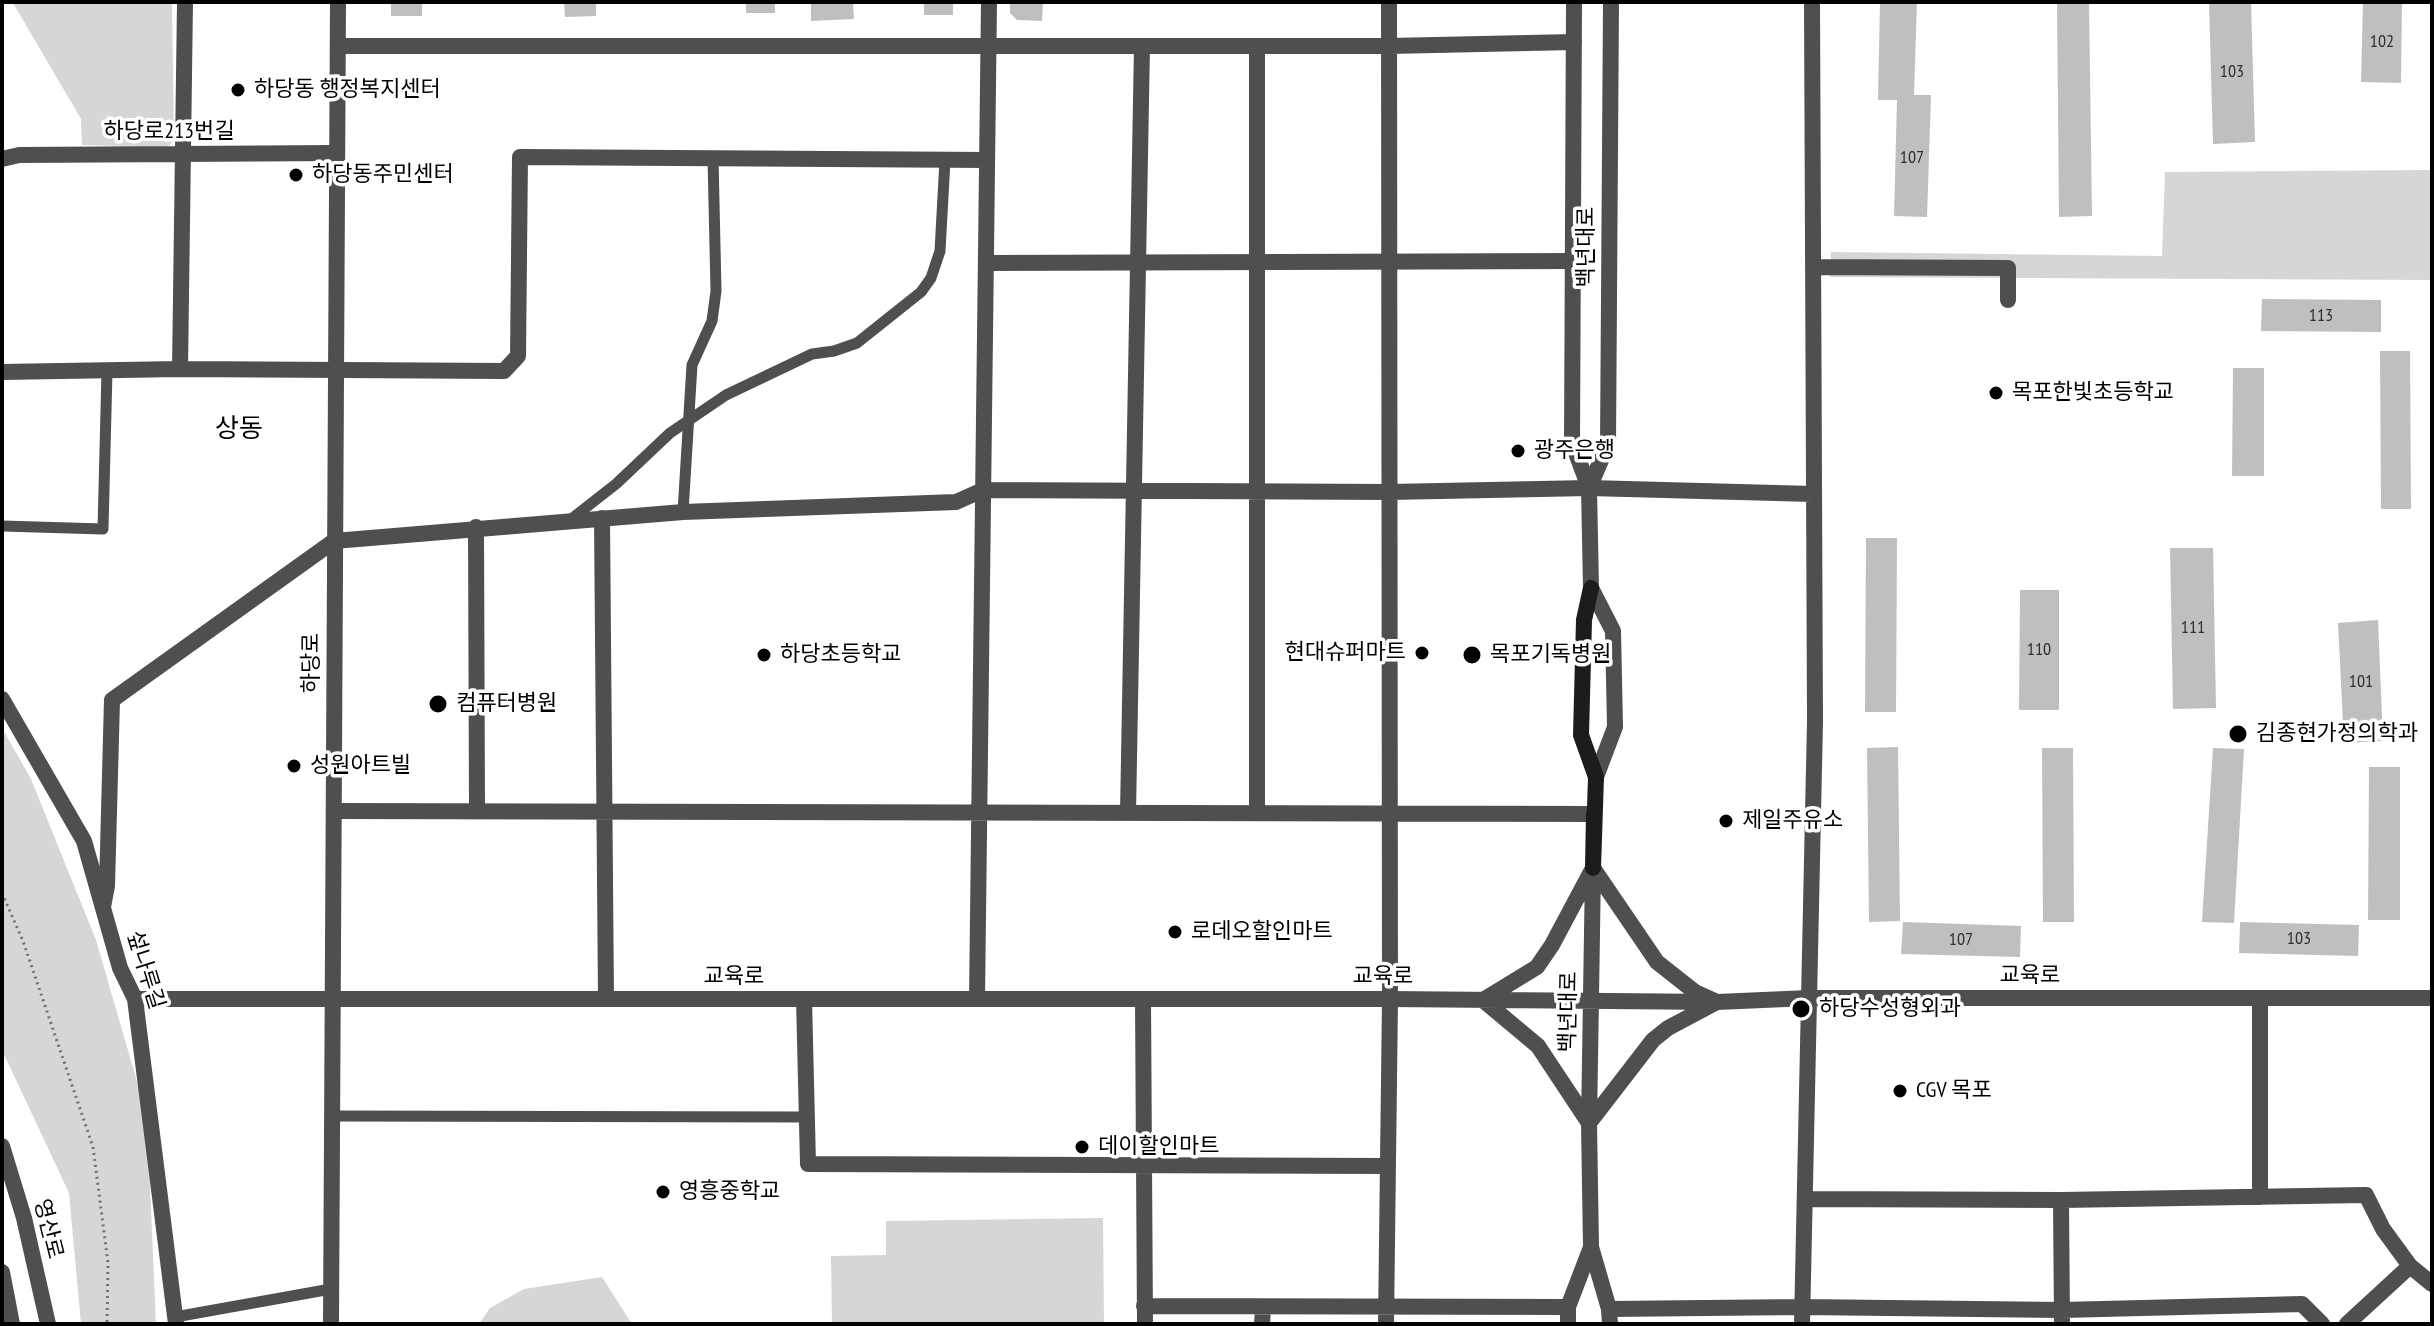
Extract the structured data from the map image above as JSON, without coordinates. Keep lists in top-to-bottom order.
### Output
{
  "streets": {
    "main road": ["백년대로"],
    "street": [
      "하당로213번길",
      "하당로",
      "섶나루길",
      "교육로",
      "영산로"
    ]
  },
  "crossings": [
    ["하당로213번길", "하당로"],
    ["백년대로", "교육로"],
    ["하당로", "교육로"],
    ["섶나루길", "교육로"]
  ],
  "districts": ["상동"],
  "places": [
    "하당동 행정복지센터",
    "하당동주민센터",
    "목포한빛초등학교",
    "광주은행",
    "현대슈퍼마트",
    "하당초등학교",
    "목포기독병원",
    "컴퓨터병원",
    "김종현가정의학과",
    "성원아트빌",
    "제일주유소",
    "로데오할인마트",
    "하당수성형외과",
    "CGV 목포",
    "데이할인마트",
    "영흥중학교"
  ],
  "house_numbers": [
    "102",
    "103",
    "107",
    "113",
    "111",
    "110",
    "101",
    "103",
    "107"
  ]
}
